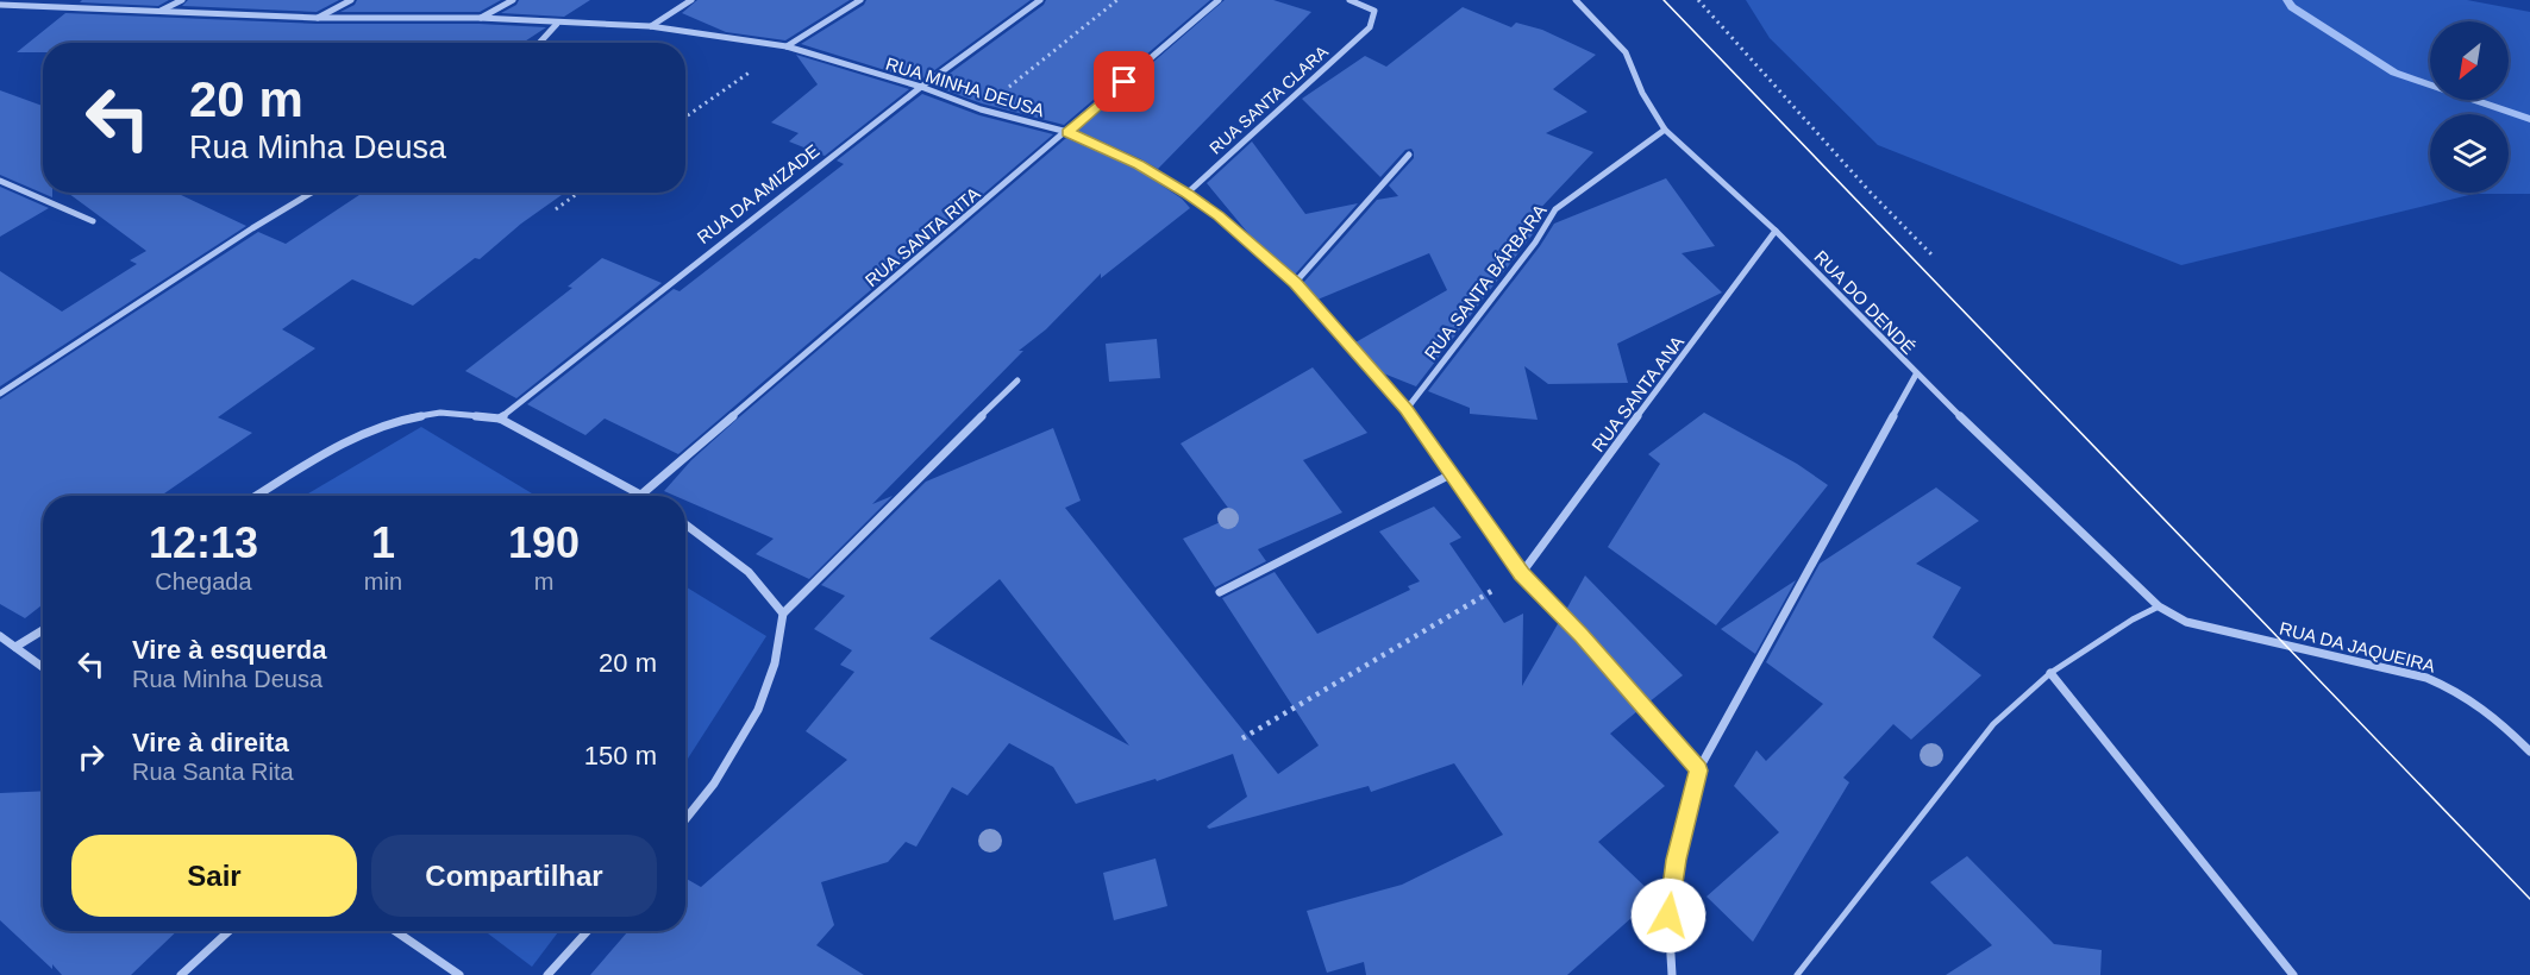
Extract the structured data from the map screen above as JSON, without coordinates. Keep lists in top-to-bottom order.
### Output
{
  "streets": {
    "street": [
      "RUA MINHA DEUSA",
      "RUA SANTA CLARA",
      "RUA DA AMIZADE",
      "RUA SANTA RITA",
      "RUA SANTA BÁRBARA",
      "RUA DO DENDÉ",
      "RUA SANTA ANA",
      "RUA DA JAQUEIRA"
    ]
  },
  "crossings": [
    ["RUA MINHA DEUSA", "RUA SANTA CLARA"],
    ["RUA MINHA DEUSA", "RUA DA AMIZADE"],
    ["RUA MINHA DEUSA", "RUA SANTA RITA"],
    ["RUA MINHA DEUSA", "RUA SANTA BÁRBARA"],
    ["RUA MINHA DEUSA", "RUA SANTA ANA"],
    ["RUA SANTA BÁRBARA", "RUA DO DENDÉ"],
    ["RUA DO DENDÉ", "RUA SANTA ANA"],
    ["RUA DO DENDÉ", "RUA DA JAQUEIRA"]
  ],
  "north": "bottom left",
  "page": {
    "turn": ["20 m", "Rua Minha Deusa"],
    "eta": [
      "12:13",
      "Chegada",
      "1",
      "min",
      "190",
      "m"
    ],
    "list": [
      {
        "name": "Vire à esquerda",
        "note": "Rua Minha Deusa",
        "value": "20 m"
      },
      {
        "name": "Vire à direita",
        "note": "Rua Santa Rita",
        "value": "150 m"
      }
    ],
    "buttons": ["Sair", "Compartilhar"]
  }
}
